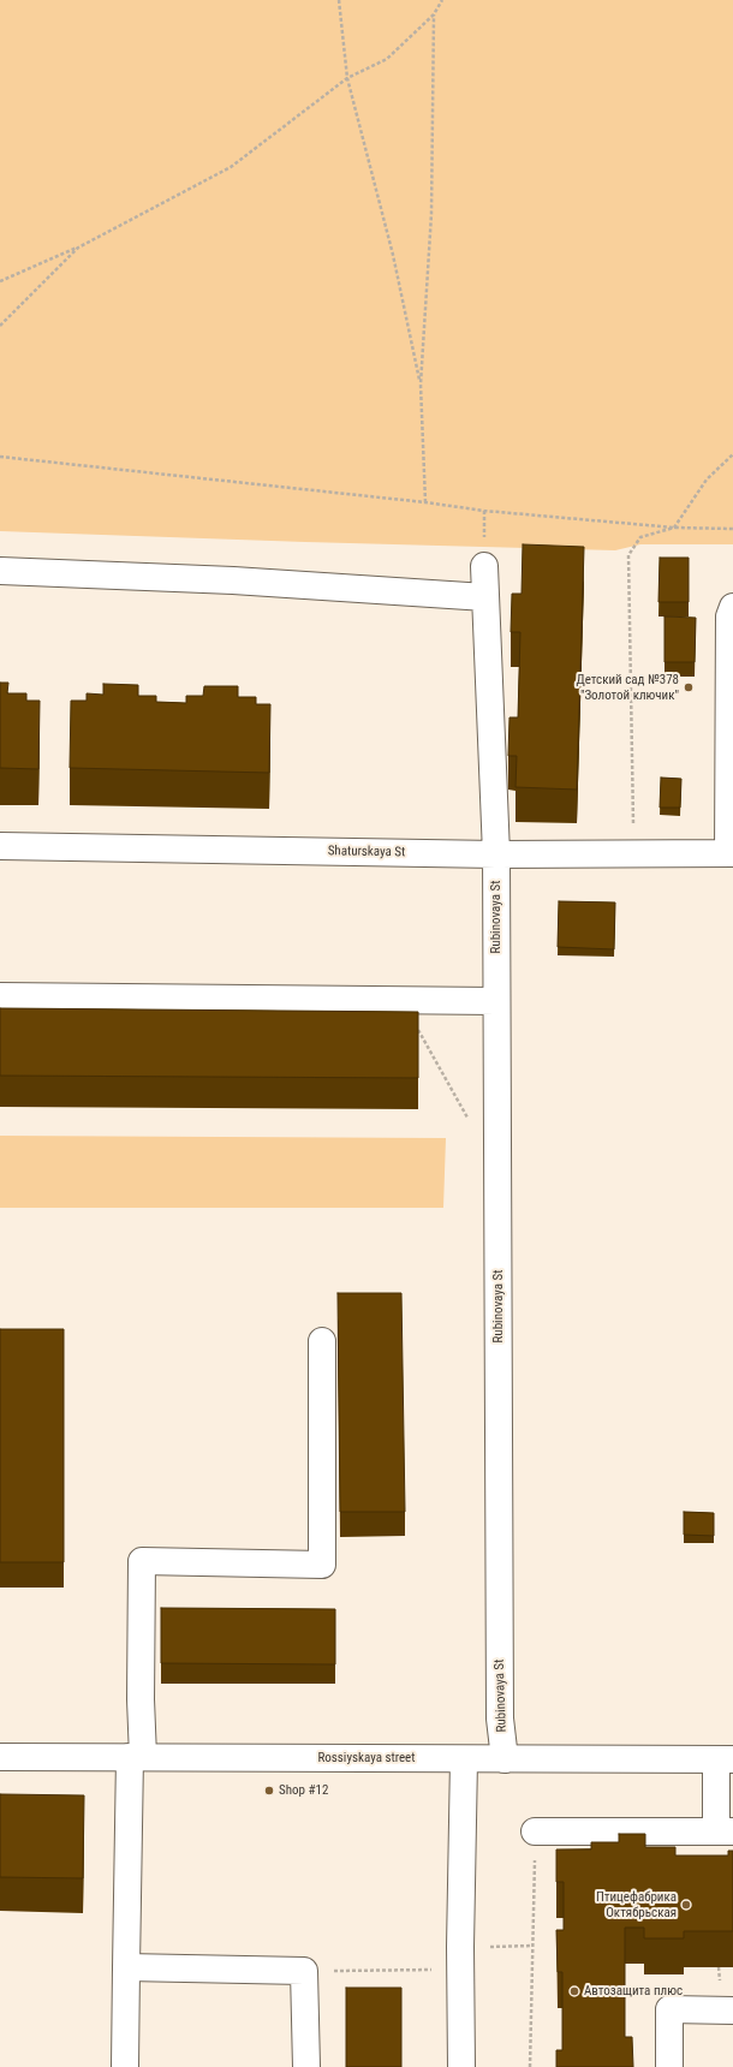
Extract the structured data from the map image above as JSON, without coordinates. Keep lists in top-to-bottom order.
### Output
{
  "streets": {
    "street": ["Shaturskaya St", "Rubinovaya St", "Rossiyskaya street"]
  },
  "crossings": [
    ["Shaturskaya St", "Rubinovaya St"],
    ["Rubinovaya St", "Rossiyskaya street"]
  ],
  "places": [
    "Детский сад №378 \"Золотой ключик\"",
    "Shop #12",
    "Птицефабрика Октябрьская",
    "Автозащита плюс"
  ]
}
